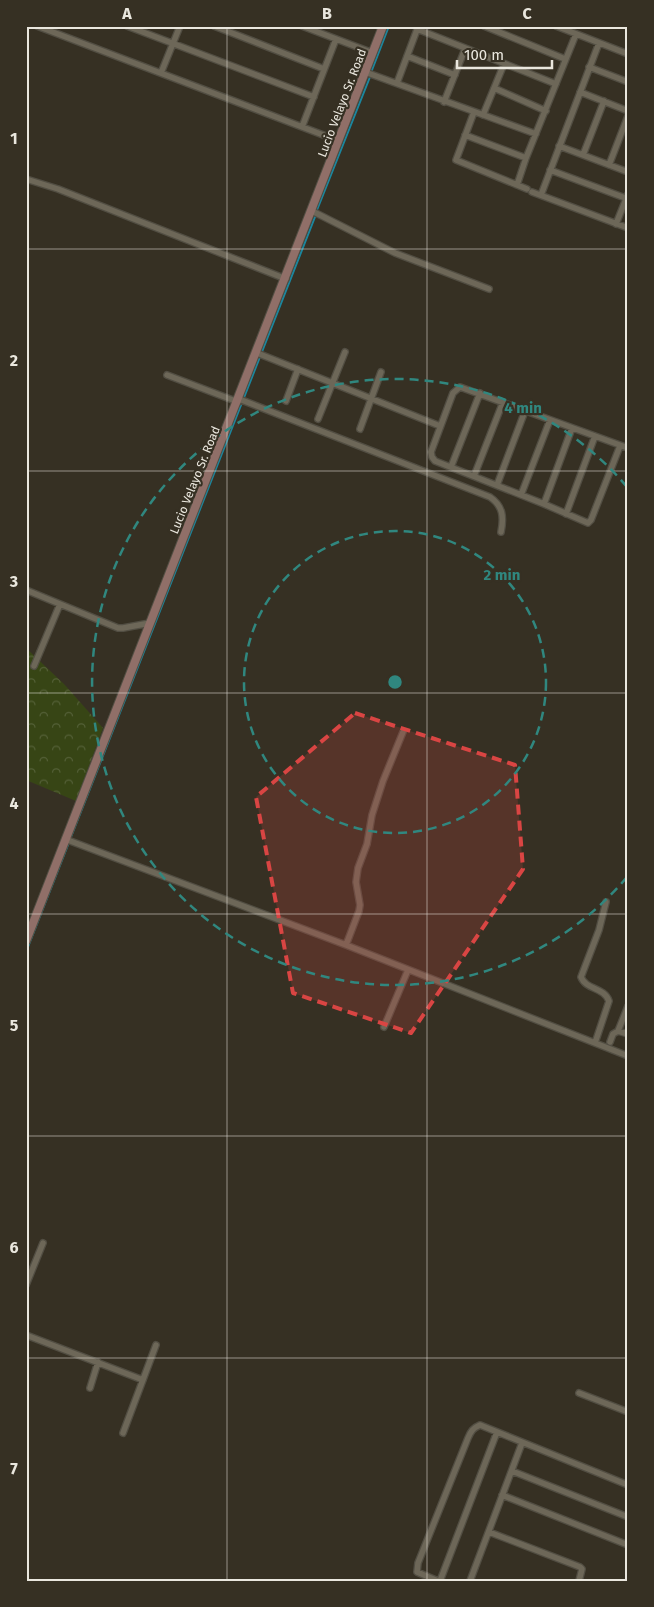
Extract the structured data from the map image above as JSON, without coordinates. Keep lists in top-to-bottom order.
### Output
{
  "streets": {
    "main road": ["Lucio Velayo Sr. Road"]
  },
  "scale_bar": "100 m",
  "grid": {
    "columns": ["A", "B", "C"],
    "rows": [
      "1",
      "2",
      "3",
      "4",
      "5",
      "6",
      "7"
    ]
  },
  "rings": ["4 min", "2 min"]
}
